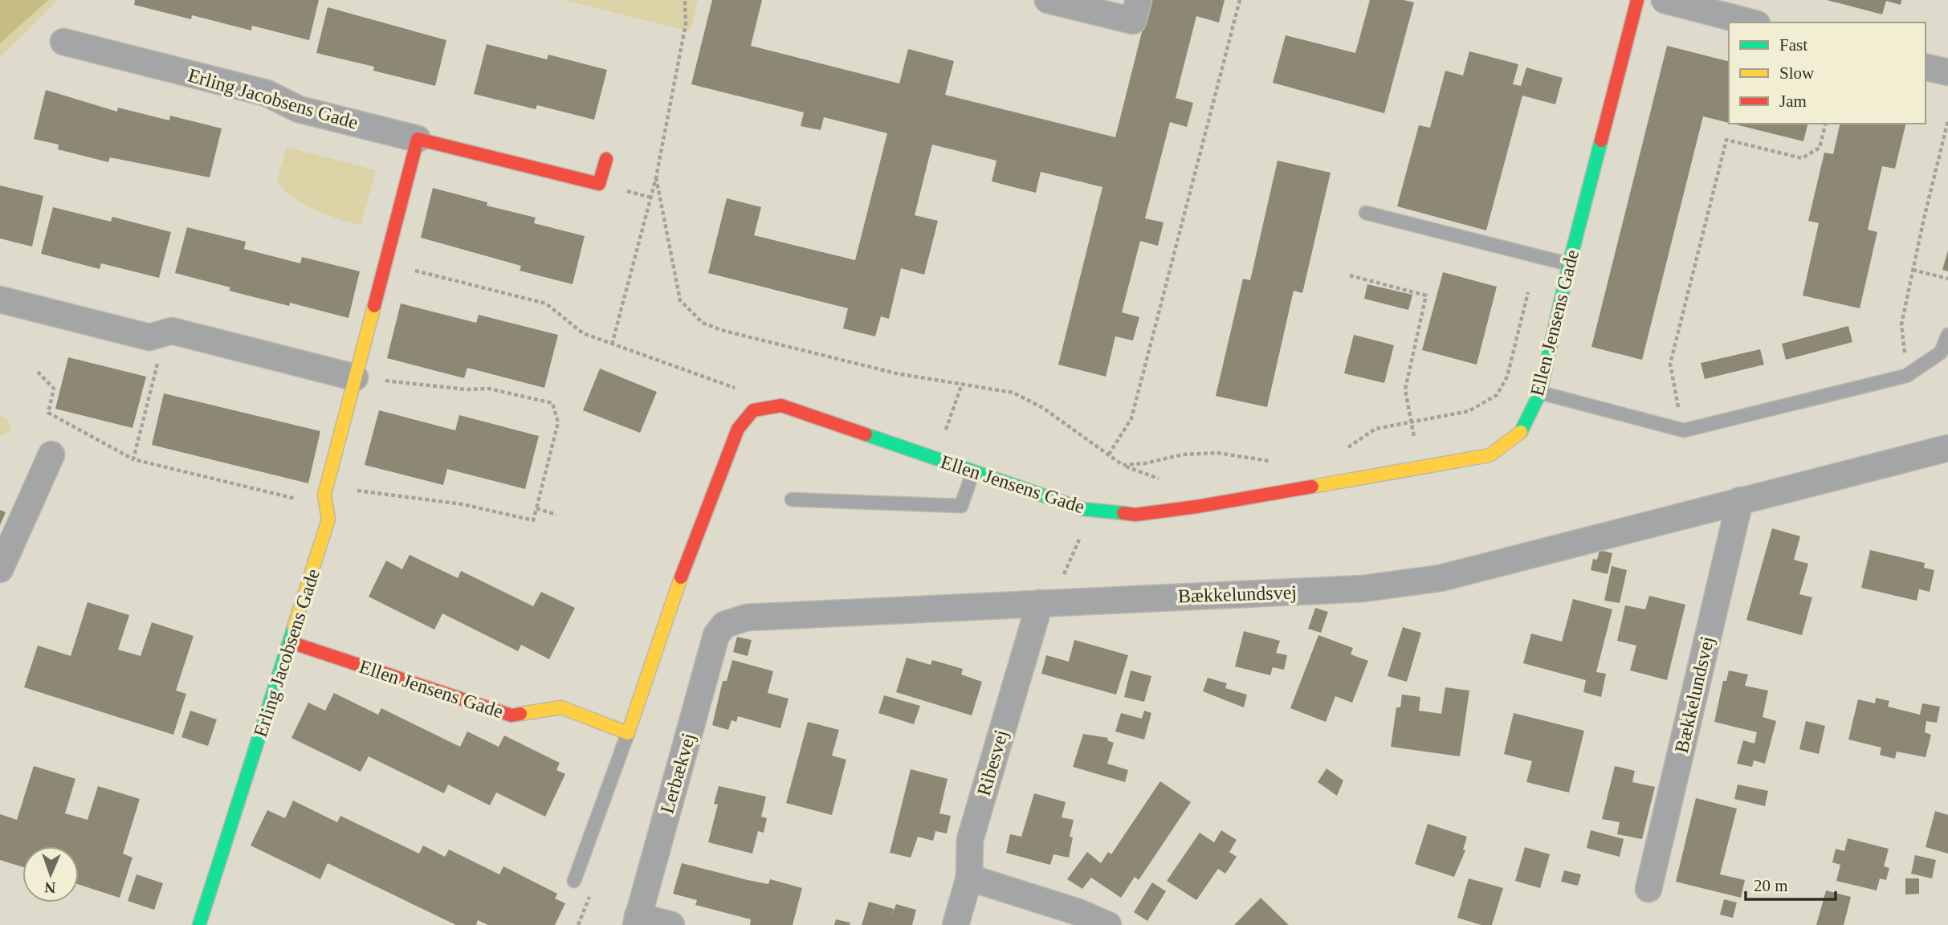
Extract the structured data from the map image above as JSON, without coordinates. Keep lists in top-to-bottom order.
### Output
{
  "streets": {
    "street": [
      "Erling Jacobsens Gade",
      "Ellen Jensens Gade",
      "Bækkelundsvej",
      "Ribesvej",
      "Lerbækvej"
    ]
  },
  "crossings": [
    ["Erling Jacobsens Gade", "Ellen Jensens Gade"],
    ["Bækkelundsvej", "Ribesvej"],
    ["Bækkelundsvej", "Lerbækvej"]
  ],
  "legend": ["Fast", "Slow", "Jam"],
  "scale_bar": "20 m",
  "north": "bottom"
}
